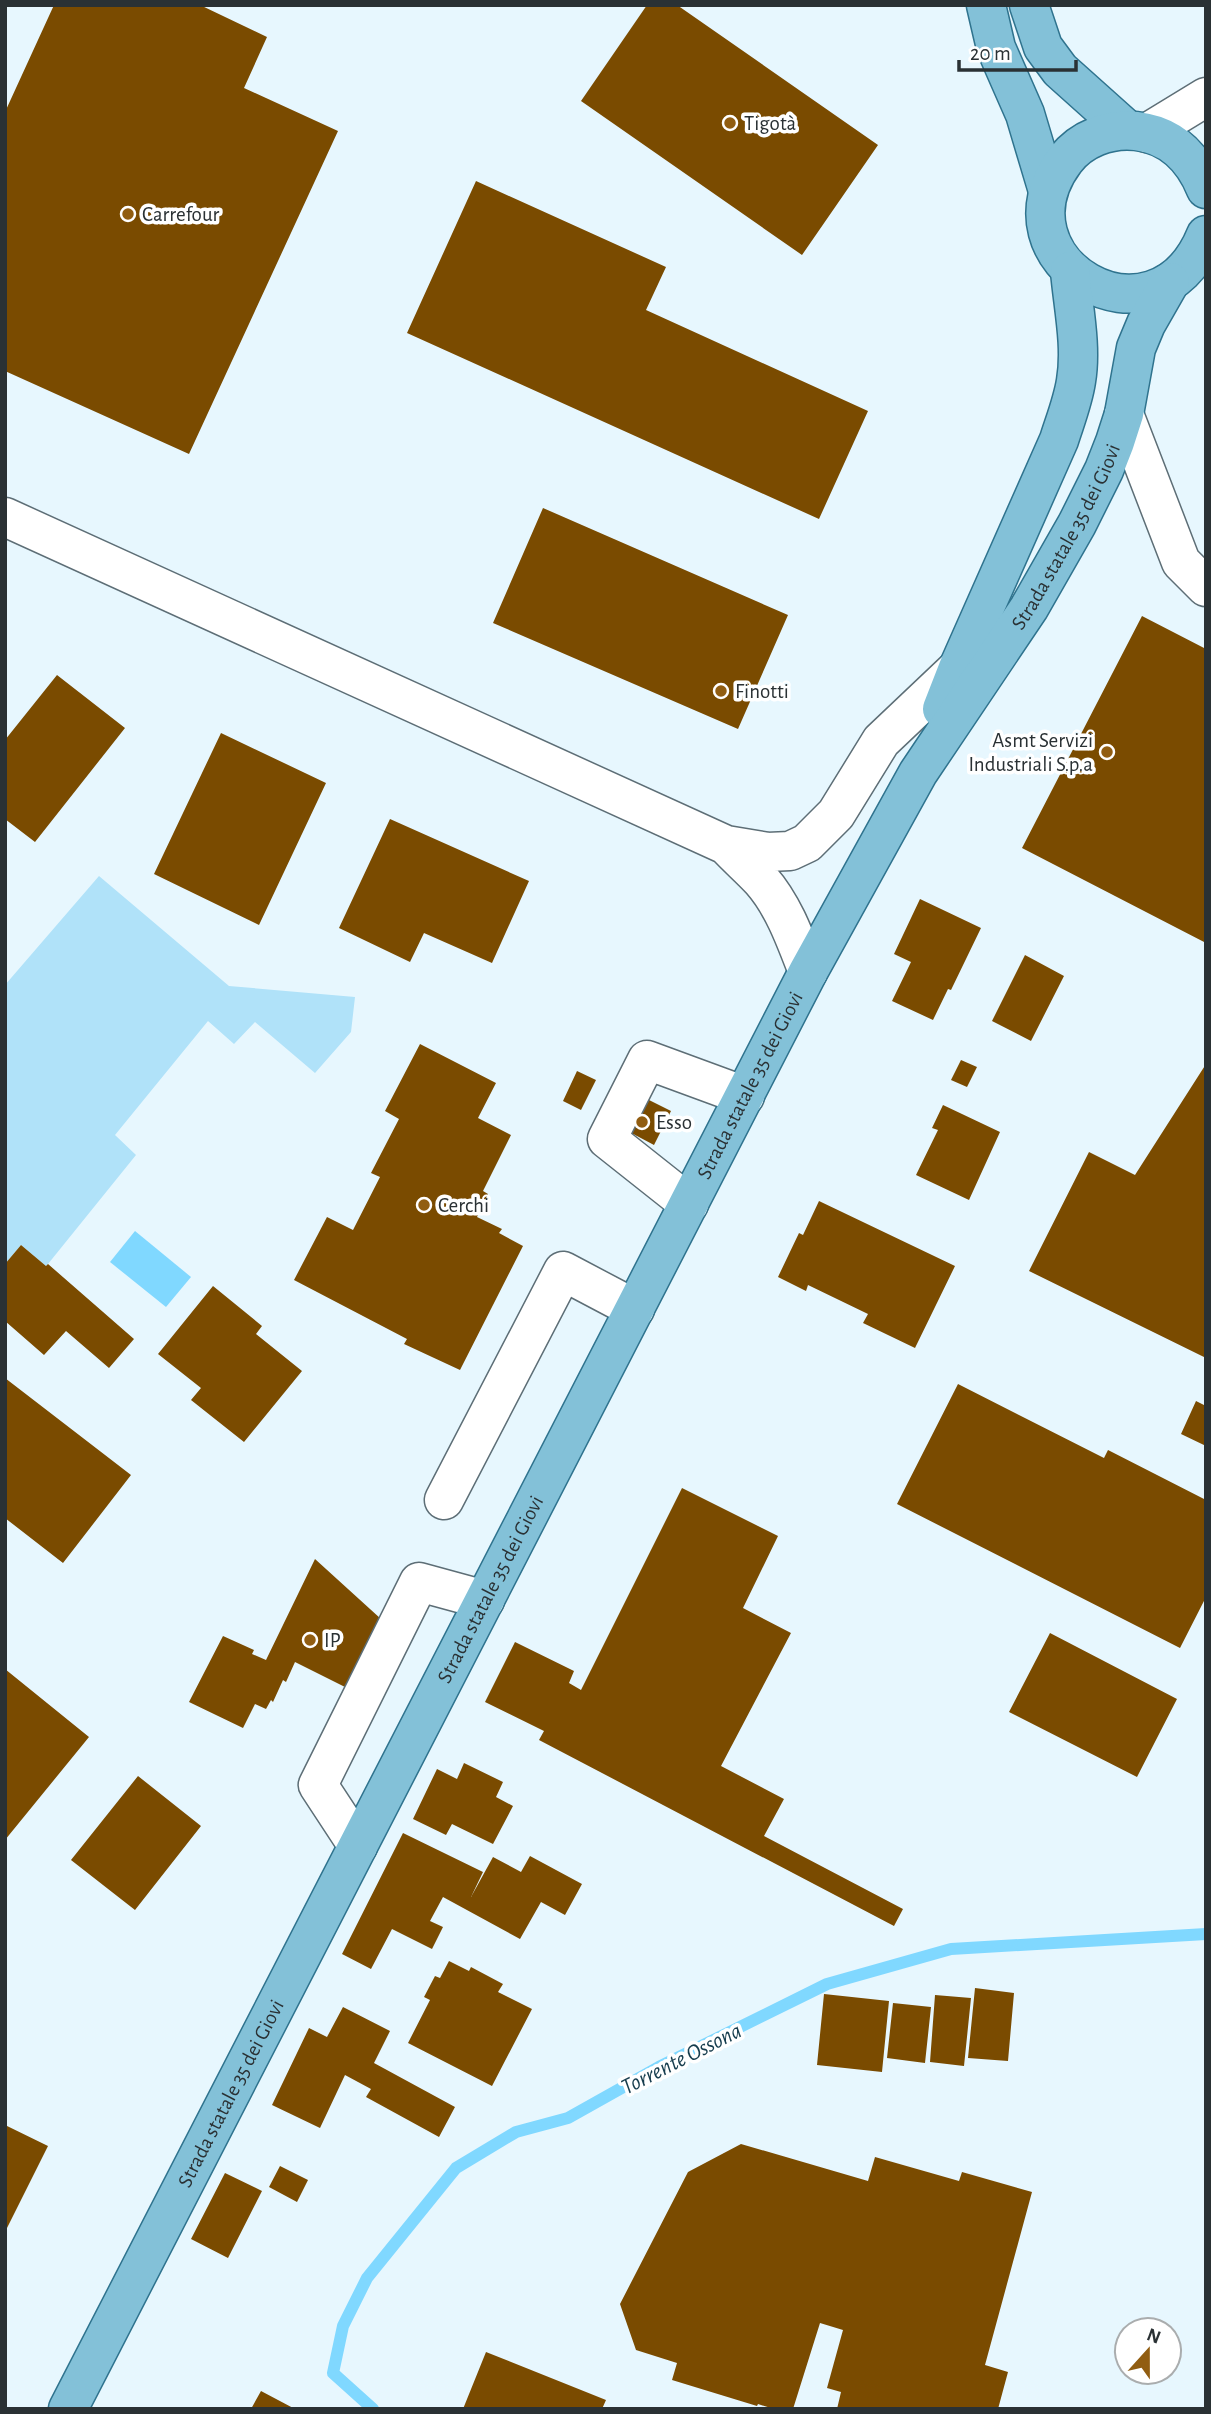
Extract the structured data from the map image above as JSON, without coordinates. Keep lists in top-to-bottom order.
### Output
{
  "streets": {
    "main road": ["Strada statale 35 dei Giovi"]
  },
  "water": ["Torrente Ossona"],
  "places": [
    "Tigotà",
    "Carrefour",
    "Finotti",
    "Asmt Servizi Industriali S.p.a",
    "Esso",
    "Cerchi",
    "IP"
  ],
  "scale_bar": "20 m",
  "north": "top"
}
